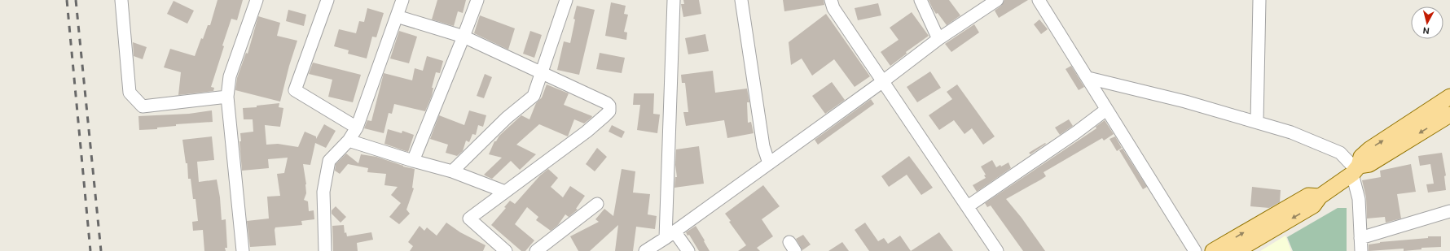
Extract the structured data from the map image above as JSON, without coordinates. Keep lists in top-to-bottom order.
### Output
{
  "north": "bottom"
}
